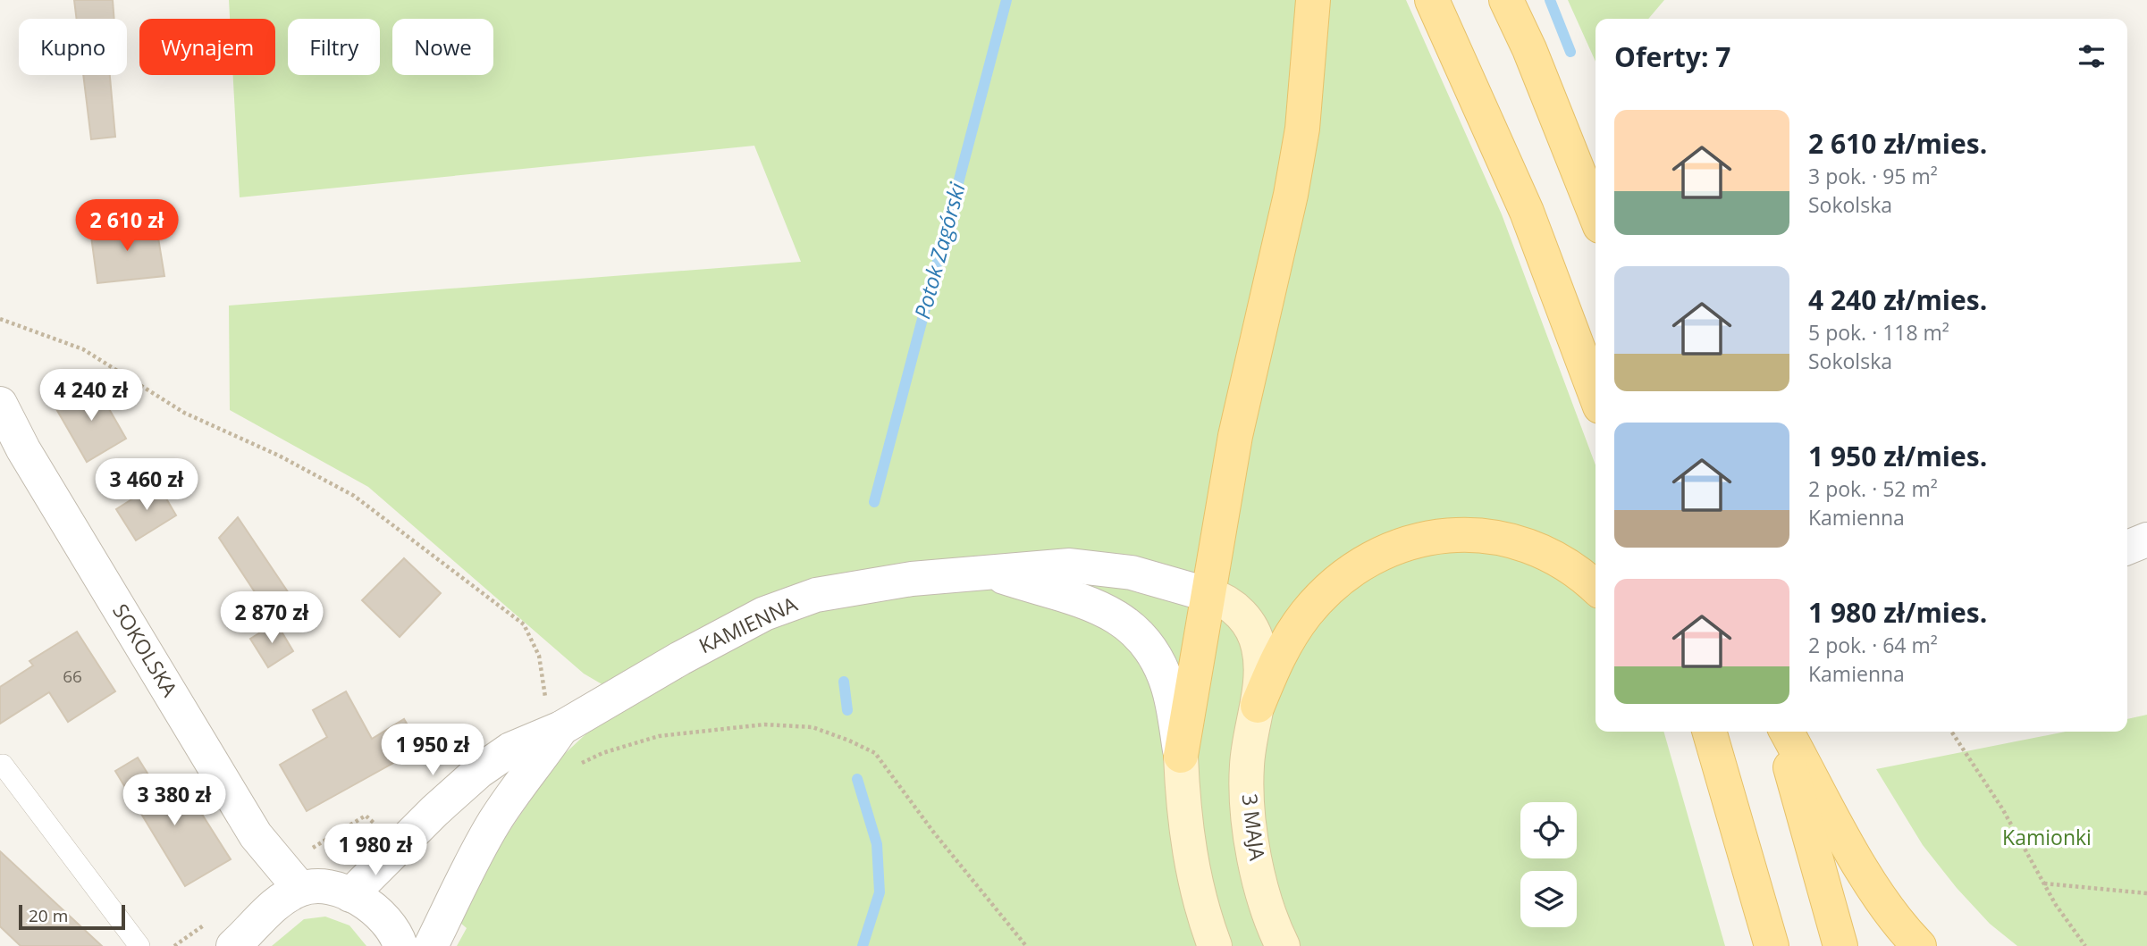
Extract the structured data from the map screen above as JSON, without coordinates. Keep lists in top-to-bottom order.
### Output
{
  "streets": {
    "main road": ["3 MAJA"],
    "street": ["KAMIENNA", "SOKOLSKA"]
  },
  "crossings": [
    ["KAMIENNA", "3 MAJA"]
  ],
  "water": ["Potok Zagórski"],
  "parks": ["Kamionki"],
  "house_numbers": ["66"],
  "scale_bar": "20 m",
  "page": {
    "chip": [
      "Kupno",
      "Wynajem",
      "Filtry",
      "Nowe"
    ],
    "heading": "Oferty: 7",
    "list": [
      {
        "name": "2 610 zł/mies.",
        "note": "3 pok. · 95 m² · Sokolska"
      },
      {
        "name": "4 240 zł/mies.",
        "note": "5 pok. · 118 m² · Sokolska"
      },
      {
        "name": "1 950 zł/mies.",
        "note": "2 pok. · 52 m² · Kamienna"
      },
      {
        "name": "1 980 zł/mies.",
        "note": "2 pok. · 64 m² · Kamienna"
      }
    ],
    "price": [
      "2 610 zł",
      "4 240 zł",
      "3 460 zł",
      "2 870 zł",
      "1 950 zł",
      "3 380 zł",
      "1 980 zł"
    ],
    "scale": "20 m"
  }
}
